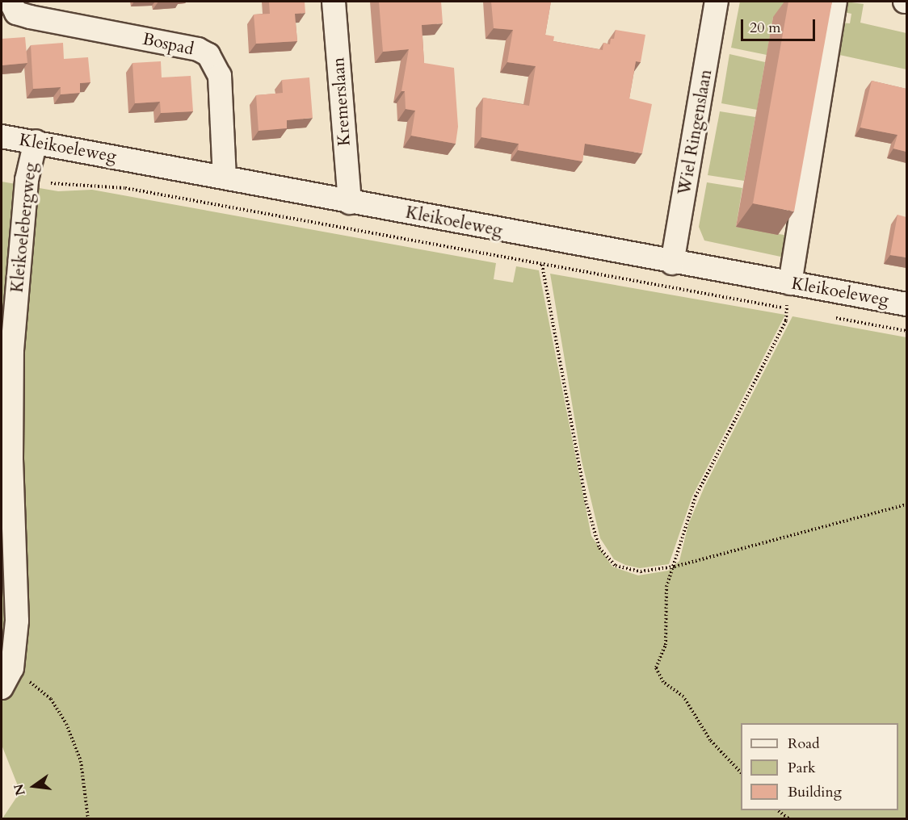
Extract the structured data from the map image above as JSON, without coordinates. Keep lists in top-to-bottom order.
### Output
{
  "streets": {
    "street": [
      "Bospad",
      "Kremerslaan",
      "Wiel Ringenslaan",
      "Kleikoeleweg",
      "Kleikoelebergweg"
    ]
  },
  "crossings": [
    ["Bospad", "Kleikoeleweg"],
    ["Kremerslaan", "Kleikoeleweg"],
    ["Wiel Ringenslaan", "Kleikoeleweg"],
    ["Kleikoeleweg", "Kleikoelebergweg"]
  ],
  "legend": ["Road", "Park", "Building"],
  "scale_bar": "20 m",
  "north": "left"
}
